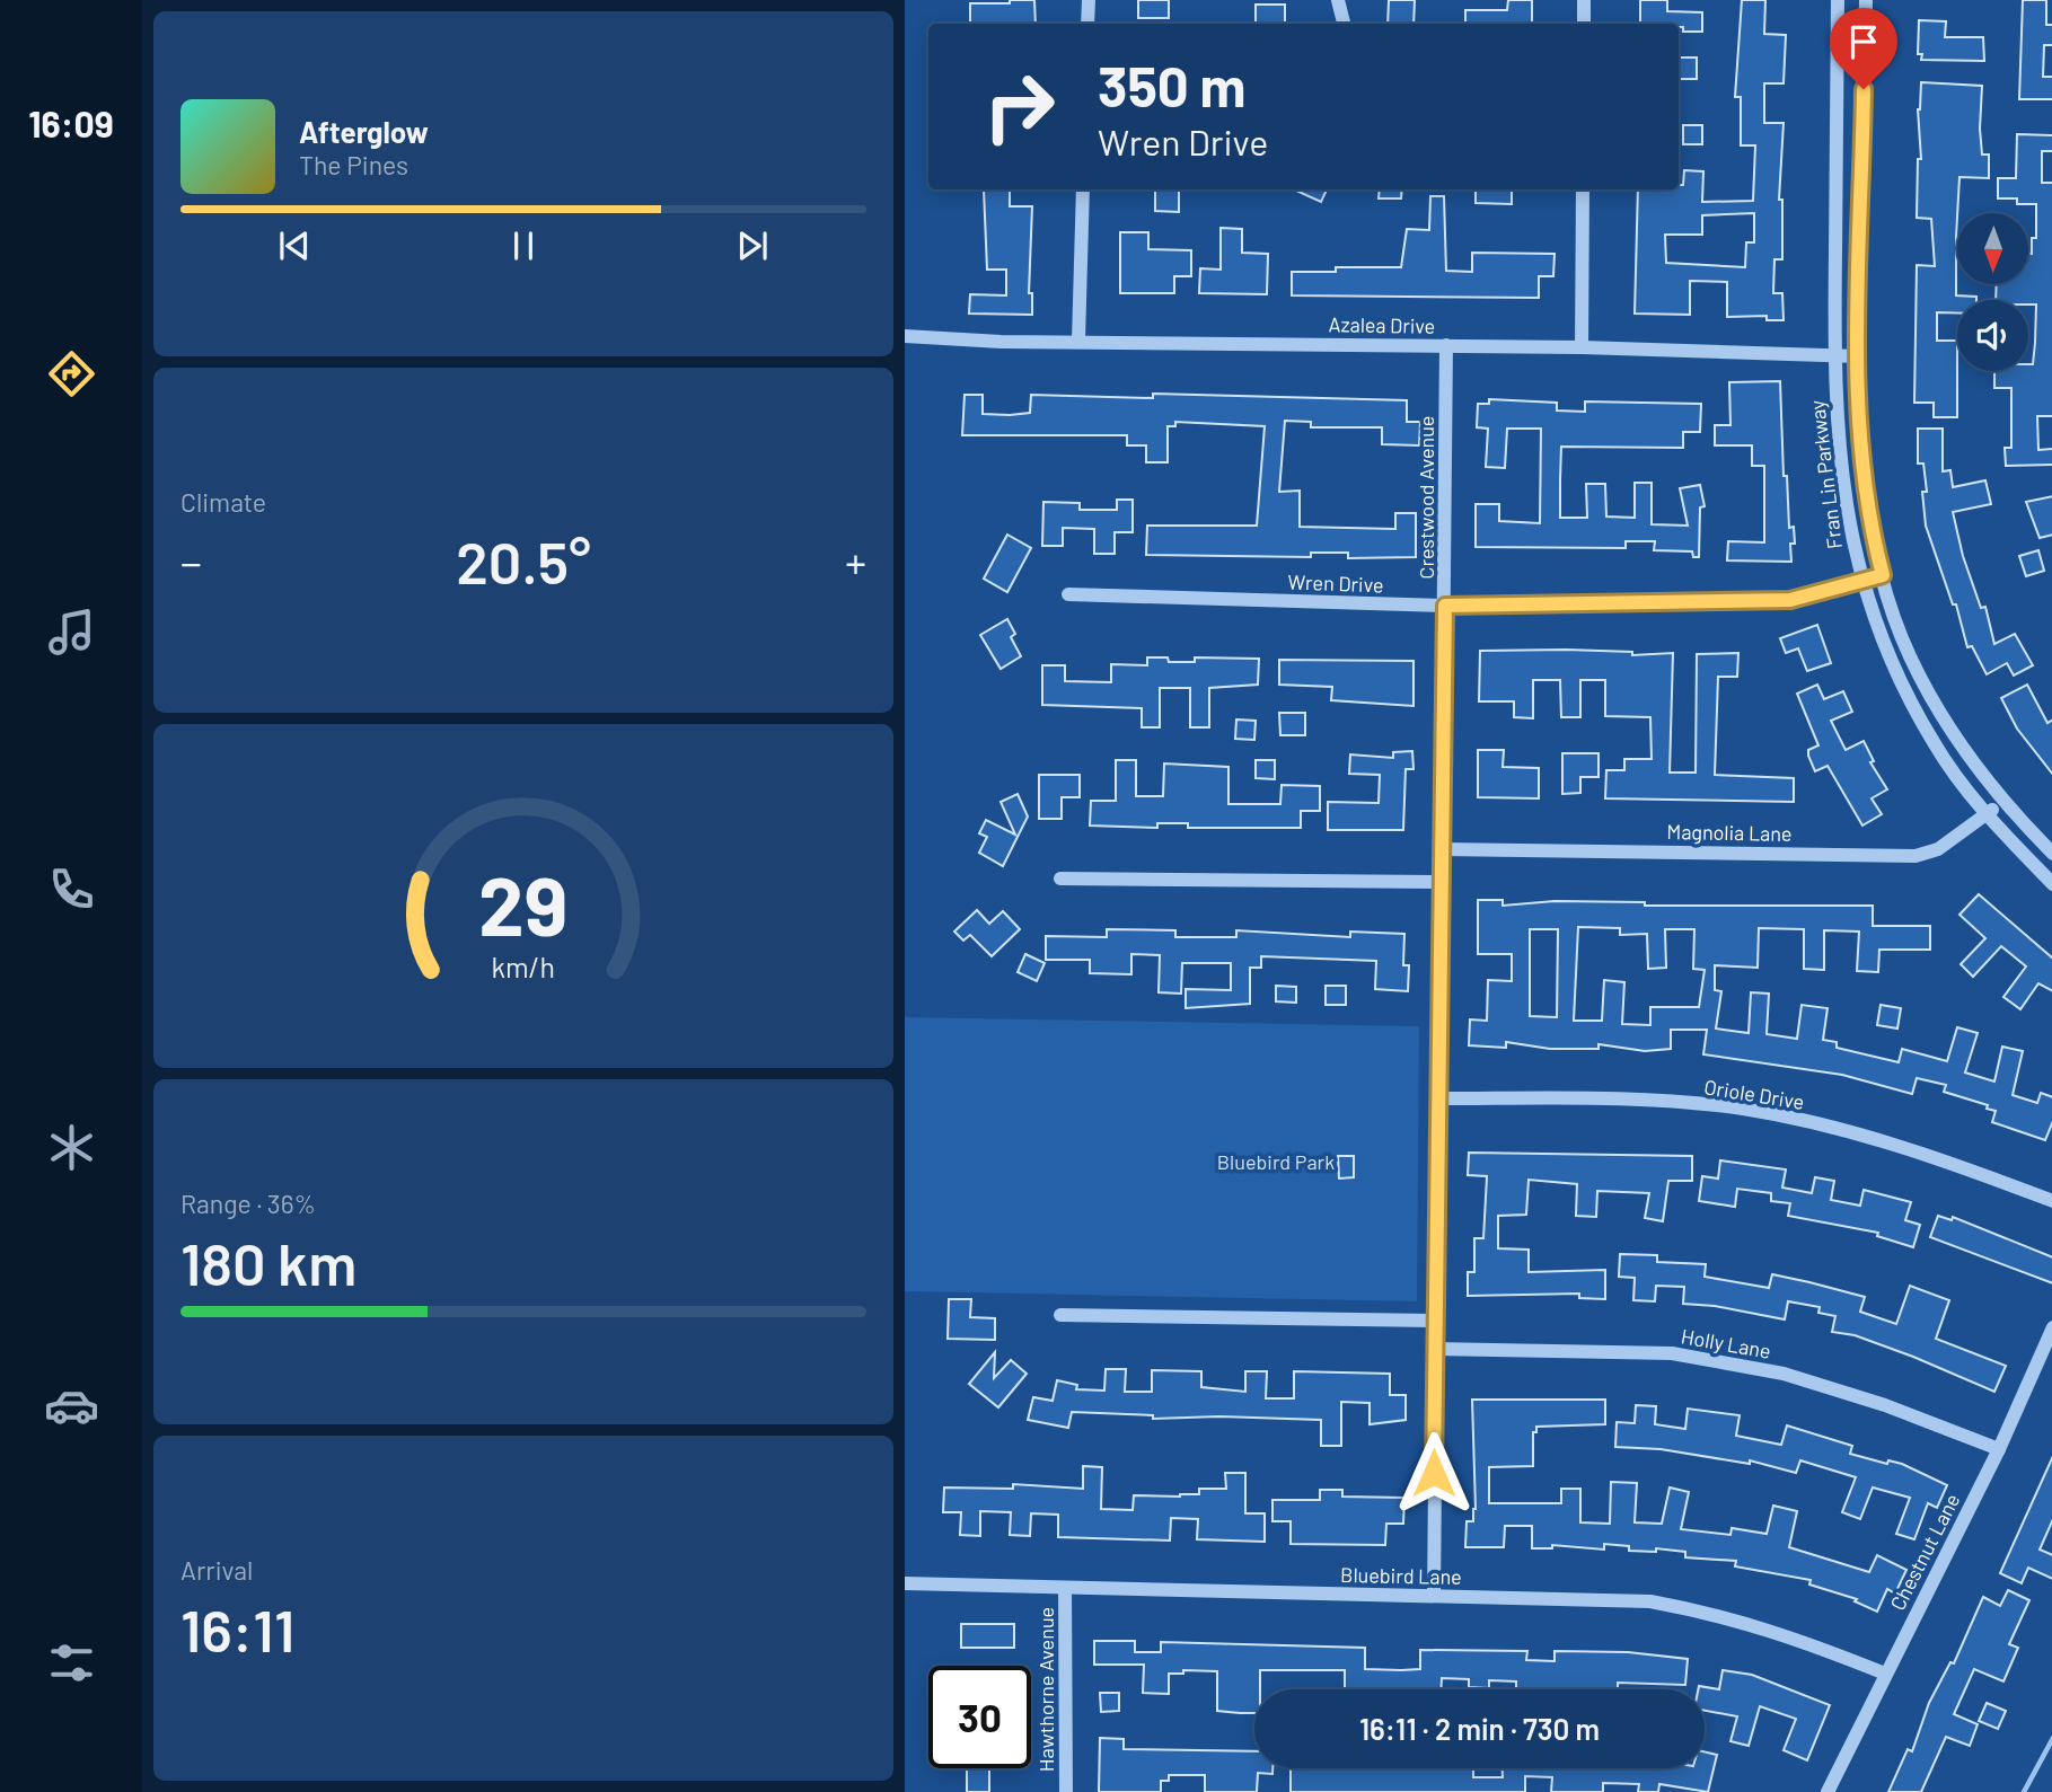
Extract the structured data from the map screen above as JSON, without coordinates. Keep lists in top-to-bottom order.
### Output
{
  "streets": {
    "street": [
      "Azalea Drive",
      "Fran Lin Parkway",
      "Crestwood Avenue",
      "Wren Drive",
      "Magnolia Lane",
      "Oriole Drive",
      "Holly Lane",
      "Chestnut Lane",
      "Bluebird Lane",
      "Hawthorne Avenue"
    ]
  },
  "crossings": [
    ["Azalea Drive", "Fran Lin Parkway"],
    ["Azalea Drive", "Crestwood Avenue"],
    ["Fran Lin Parkway", "Wren Drive"],
    ["Fran Lin Parkway", "Magnolia Lane"],
    ["Crestwood Avenue", "Wren Drive"],
    ["Crestwood Avenue", "Magnolia Lane"],
    ["Crestwood Avenue", "Oriole Drive"],
    ["Crestwood Avenue", "Holly Lane"],
    ["Crestwood Avenue", "Bluebird Lane"],
    ["Holly Lane", "Chestnut Lane"],
    ["Chestnut Lane", "Bluebird Lane"],
    ["Bluebird Lane", "Hawthorne Avenue"]
  ],
  "parks": ["Bluebird Park"],
  "north": "bottom",
  "page": {
    "tabs": "16:09",
    "turn": ["350 m", "Wren Drive"],
    "song": ["Afterglow", "The Pines"],
    "tile": [
      "Climate",
      ["Range · 36%", "180 km"],
      ["Arrival", "16:11"]
    ],
    "heat": ["−", "20.5°", "+"],
    "limit": "30",
    "trip": "16:11 · 2 min · 730 m",
    "gauge": ["29", "km/h"]
  }
}
